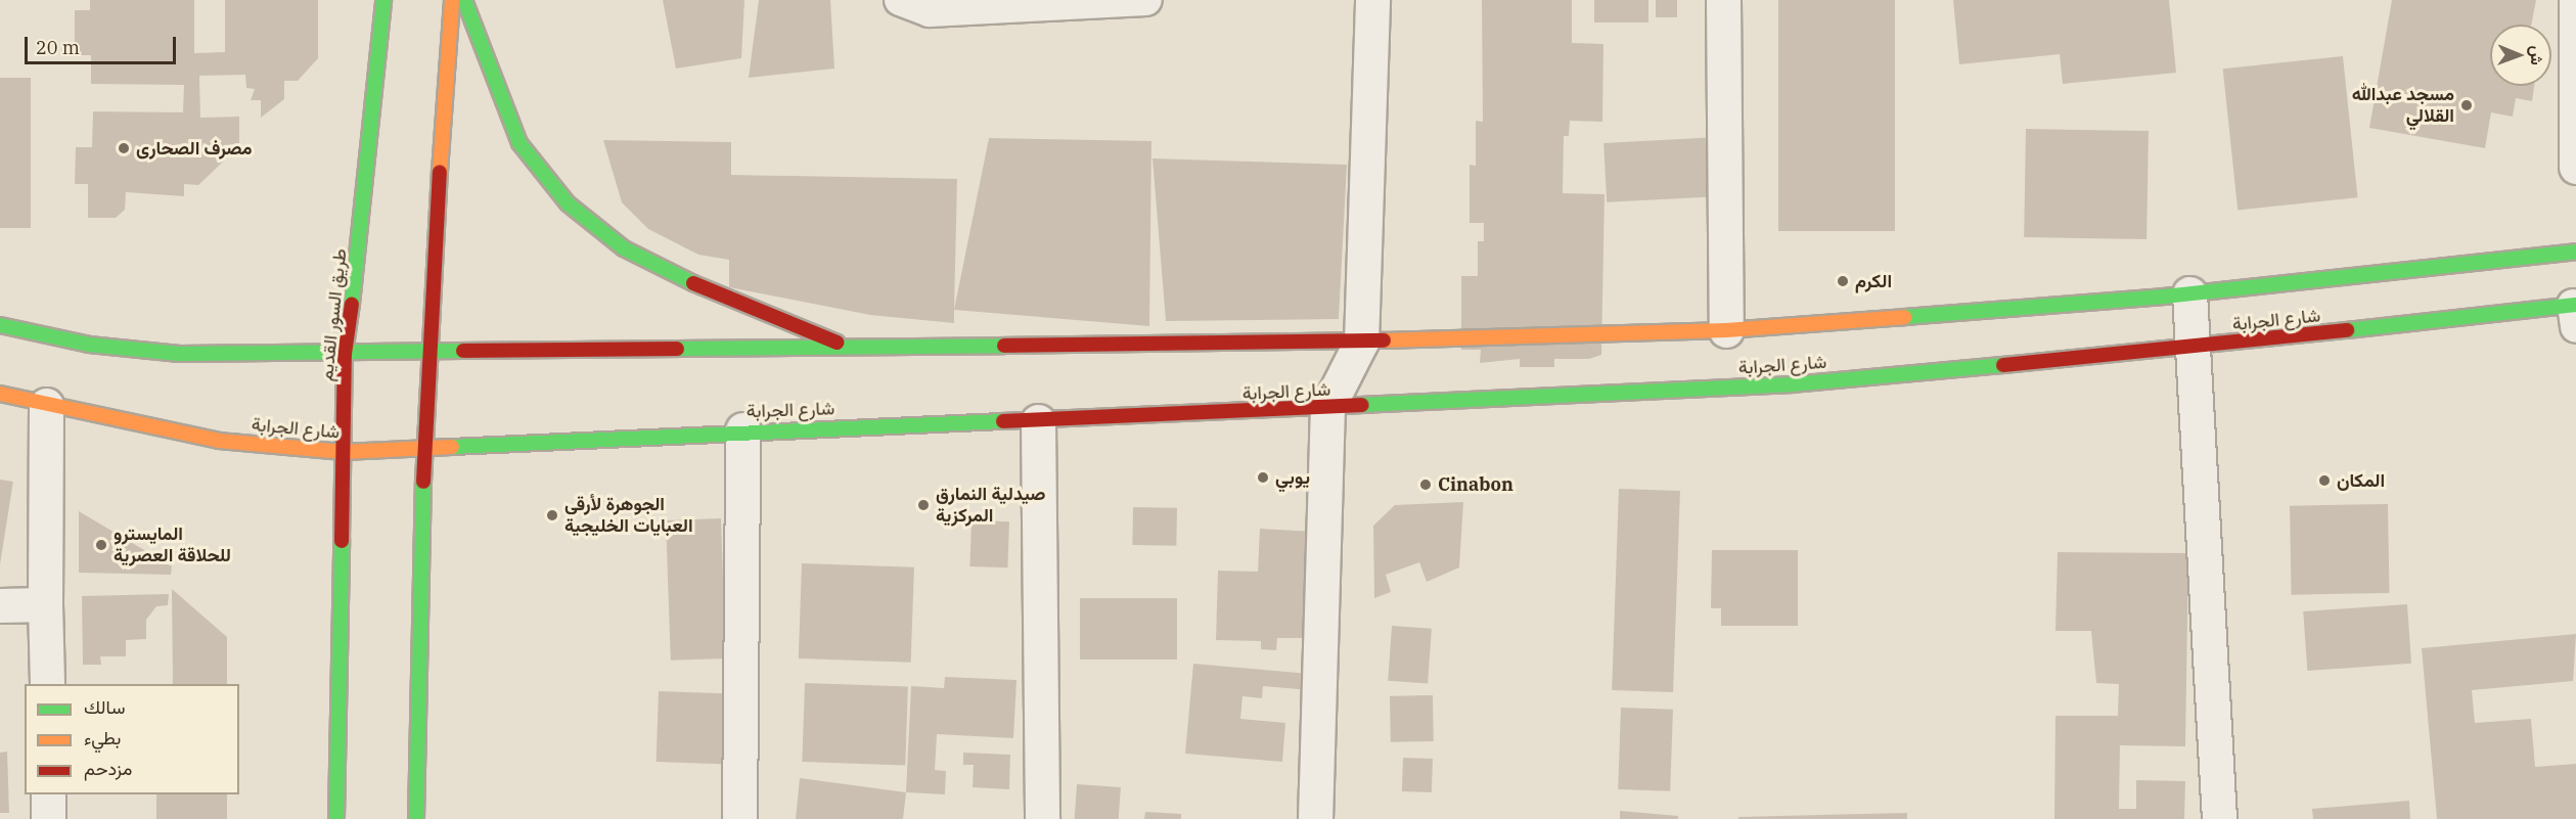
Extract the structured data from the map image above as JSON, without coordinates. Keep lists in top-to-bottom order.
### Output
{
  "streets": {
    "main road": ["طريق السور القديم", "شارع الجرابة"]
  },
  "crossings": [
    ["طريق السور القديم", "شارع الجرابة"]
  ],
  "places": [
    "مسجد عبدالله القلالي",
    "مصرف الصحارى",
    "الكرم",
    "يوبي",
    "المكان",
    "Cinabon",
    "صيدلية النمارق المركزية",
    "الجوهرة لأرقى العبايات الخليجية",
    "المايسترو للحلاقة العصرية"
  ],
  "legend": ["سالك", "بطيء", "مزدحم"],
  "scale_bar": "20 m",
  "north": "right"
}
